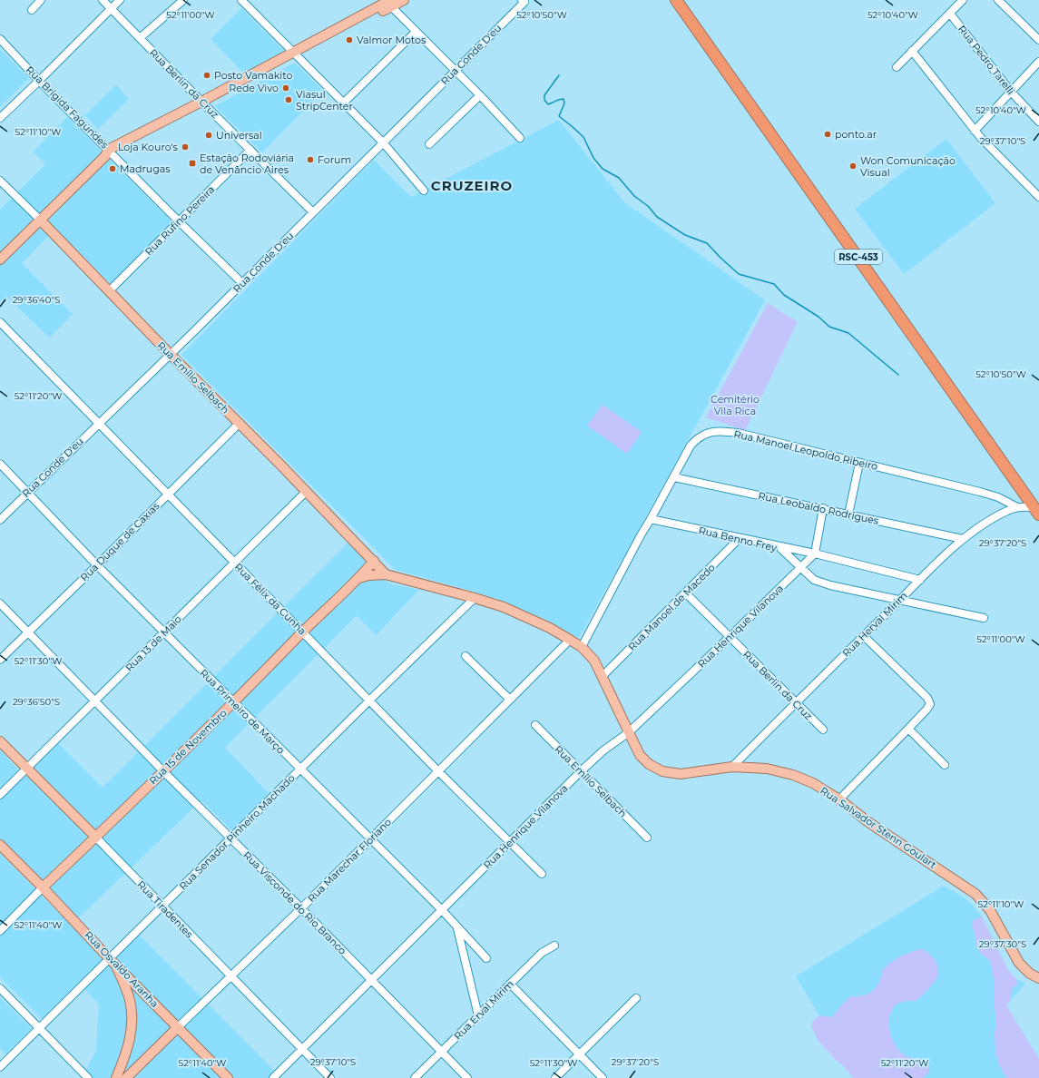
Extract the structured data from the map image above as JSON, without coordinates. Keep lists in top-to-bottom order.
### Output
{
  "streets": {
    "highway": ["RSC-453"],
    "main road": [
      "Rua Emílio Selbach",
      "Rua 15 de Novembro",
      "Rua Salvador Stenn Goulart",
      "Rua Marechar Floriano",
      "Rua Tiradentes",
      "Rua Osvaldo Aranha"
    ],
    "street": [
      "Rua Conde D'eu",
      "Rua Pedro Tarelli",
      "Rua Berlin da Cruz",
      "Rua Brígida Fagundes",
      "Rua Rufino Pereira",
      "Rua Manoel Leopoldo Ribeiro",
      "Rua Leobaldo Rodrigues",
      "Rua Benno Frey",
      "Rua Duque de Caxias",
      "Rua Félix da Cunha",
      "Rua Manoel de Macedo",
      "Rua Herval Mirim",
      "Rua Henrique Vilanova",
      "Rua 13 de Maio",
      "Rua Primeiro de Março",
      "Rua Senador Pinheiro Machado",
      "Rua Visconde do Rio Branco",
      "Rua Erval Mirim"
    ]
  },
  "crossings": [
    ["Rua Conde D'eu", "Rua Berlin da Cruz"],
    ["Rua Conde D'eu", "Rua Brígida Fagundes"],
    ["Rua Conde D'eu", "Rua Emílio Selbach"],
    ["Rua Conde D'eu", "Rua Félix da Cunha"],
    ["Rua Conde D'eu", "Rua Primeiro de Março"],
    ["Rua Berlin da Cruz", "Rua Rufino Pereira"],
    ["Rua Berlin da Cruz", "Rua Manoel de Macedo"],
    ["Rua Berlin da Cruz", "Rua Herval Mirim"],
    ["Rua Berlin da Cruz", "Rua Henrique Vilanova"],
    ["Rua Brígida Fagundes", "Rua Rufino Pereira"],
    ["Rua Rufino Pereira", "Rua Emílio Selbach"],
    ["RSC-453", "Rua Herval Mirim"],
    ["Rua Emílio Selbach", "Rua Duque de Caxias"],
    ["Rua Emílio Selbach", "Rua Henrique Vilanova"],
    ["Rua Emílio Selbach", "Rua 13 de Maio"],
    ["Rua Emílio Selbach", "Rua 15 de Novembro"],
    ["Rua Emílio Selbach", "Rua Salvador Stenn Goulart"],
    ["Rua Manoel Leopoldo Ribeiro", "Rua Leobaldo Rodrigues"],
    ["Rua Manoel Leopoldo Ribeiro", "Rua Benno Frey"],
    ["Rua Manoel Leopoldo Ribeiro", "Rua Herval Mirim"],
    ["Rua Manoel Leopoldo Ribeiro", "Rua Salvador Stenn Goulart"],
    ["Rua Leobaldo Rodrigues", "Rua Herval Mirim"],
    ["Rua Benno Frey", "Rua Manoel de Macedo"],
    ["Rua Benno Frey", "Rua Herval Mirim"],
    ["Rua Benno Frey", "Rua Henrique Vilanova"],
    ["Rua Duque de Caxias", "Rua Félix da Cunha"],
    ["Rua Duque de Caxias", "Rua Primeiro de Março"],
    ["Rua Duque de Caxias", "Rua Visconde do Rio Branco"],
    ["Rua Félix da Cunha", "Rua Henrique Vilanova"],
    ["Rua Félix da Cunha", "Rua 13 de Maio"],
    ["Rua Félix da Cunha", "Rua 15 de Novembro"],
    ["Rua Félix da Cunha", "Rua Senador Pinheiro Machado"],
    ["Rua Félix da Cunha", "Rua Marechar Floriano"],
    ["Rua Manoel de Macedo", "Rua Salvador Stenn Goulart"],
    ["Rua Herval Mirim", "Rua Salvador Stenn Goulart"],
    ["Rua Henrique Vilanova", "Rua Primeiro de Março"],
    ["Rua Henrique Vilanova", "Rua Salvador Stenn Goulart"],
    ["Rua Henrique Vilanova", "Rua Visconde do Rio Branco"],
    ["Rua Henrique Vilanova", "Rua Tiradentes"],
    ["Rua 13 de Maio", "Rua Primeiro de Março"],
    ["Rua 13 de Maio", "Rua Visconde do Rio Branco"],
    ["Rua 13 de Maio", "Rua Tiradentes"],
    ["Rua Primeiro de Março", "Rua 15 de Novembro"],
    ["Rua Primeiro de Março", "Rua Senador Pinheiro Machado"],
    ["Rua Primeiro de Março", "Rua Marechar Floriano"],
    ["Rua 15 de Novembro", "Rua Visconde do Rio Branco"],
    ["Rua 15 de Novembro", "Rua Tiradentes"],
    ["Rua 15 de Novembro", "Rua Osvaldo Aranha"],
    ["Rua Salvador Stenn Goulart", "Rua Senador Pinheiro Machado"],
    ["Rua Salvador Stenn Goulart", "Rua Marechar Floriano"],
    ["Rua Senador Pinheiro Machado", "Rua Visconde do Rio Branco"],
    ["Rua Senador Pinheiro Machado", "Rua Tiradentes"],
    ["Rua Senador Pinheiro Machado", "Rua Osvaldo Aranha"],
    ["Rua Marechar Floriano", "Rua Visconde do Rio Branco"],
    ["Rua Marechar Floriano", "Rua Tiradentes"],
    ["Rua Marechar Floriano", "Rua Osvaldo Aranha"],
    ["Rua Visconde do Rio Branco", "Rua Erval Mirim"]
  ],
  "districts": ["CRUZEIRO"],
  "parks": ["Cemitério Vila Rica"],
  "places": {
    "other": [
      "Valmor Motos",
      "Posto Vamakito",
      "Rede Vivo",
      "Viasul StripCenter",
      "ponto.ar",
      "Universal",
      "Loja Kouro's",
      "Forum",
      "Won Comunicação Visual",
      "Madrugas"
    ],
    "transit": ["Estação Rodoviária de Venâncio Aires"]
  },
  "coordinates": [
    "52°11'00\"W",
    "52°10'50\"W",
    "52°10'40\"W",
    "52°11'10\"W",
    "29°37'10\"S",
    "29°36'40\"S",
    "52°11'20\"W",
    "29°37'20\"S",
    "52°11'30\"W",
    "29°36'50\"S",
    "52°11'40\"W",
    "29°37'30\"S"
  ]
}
